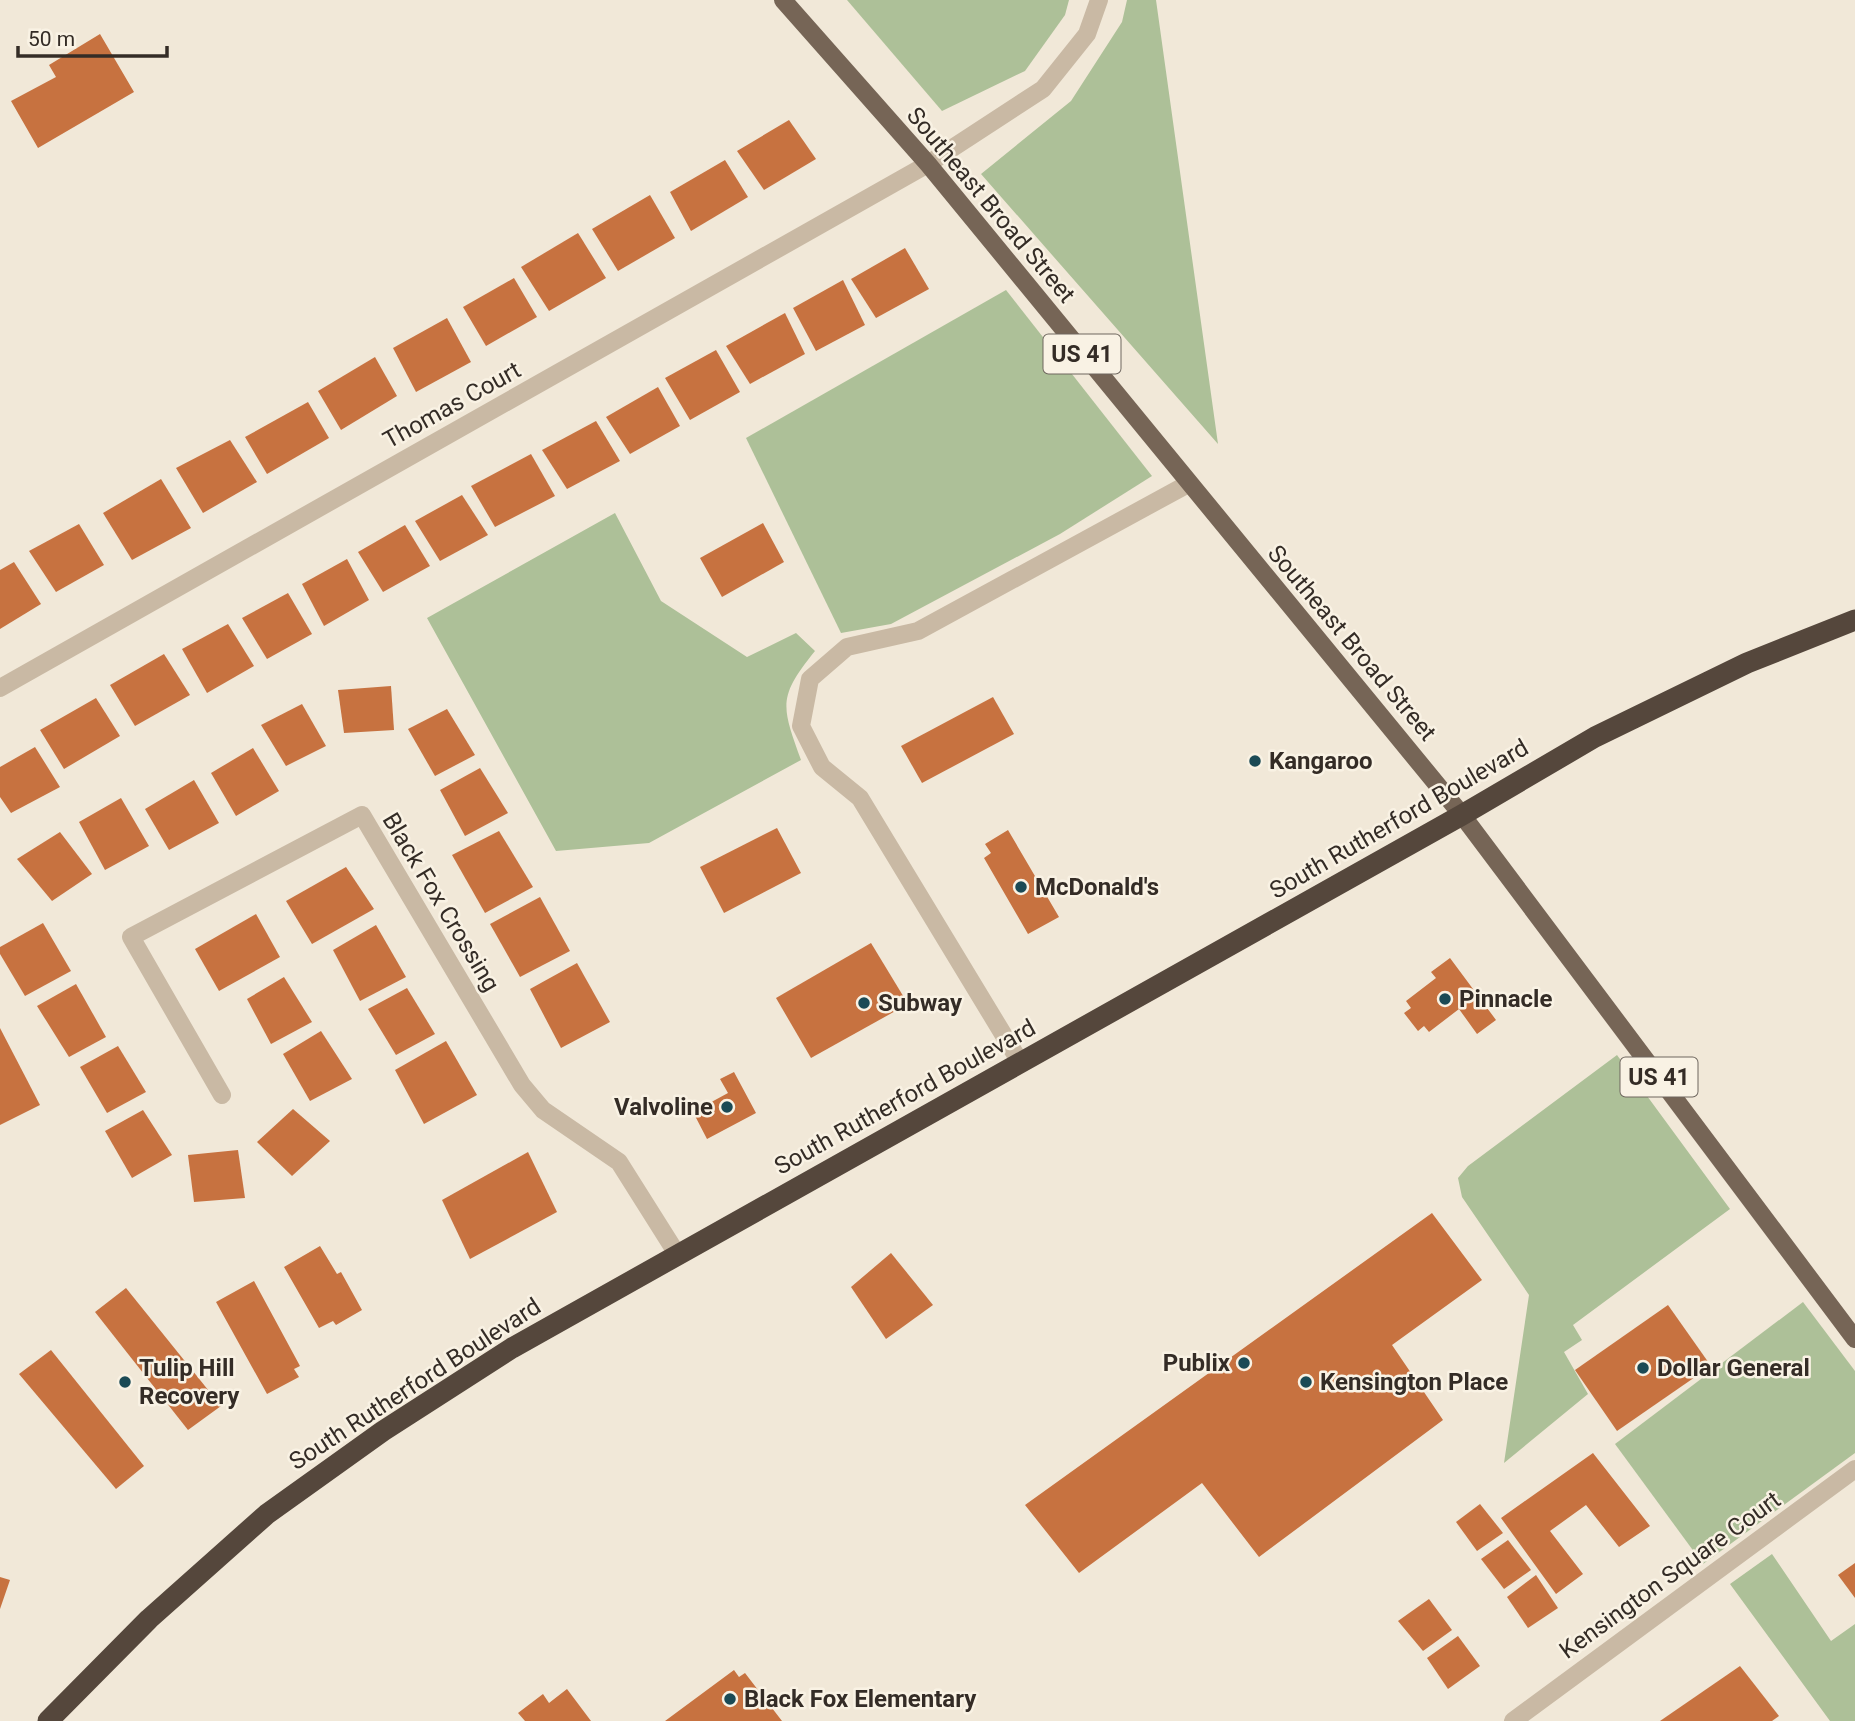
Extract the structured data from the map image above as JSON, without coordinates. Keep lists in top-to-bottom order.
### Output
{
  "streets": {
    "highway": ["South Rutherford Boulevard"],
    "main road": ["Southeast Broad Street", "US 41"],
    "street": ["Thomas Court", "Black Fox Crossing", "Kensington Square Court"]
  },
  "crossings": [
    ["Southeast Broad Street", "Thomas Court"],
    ["Southeast Broad Street", "South Rutherford Boulevard"],
    ["South Rutherford Boulevard", "Black Fox Crossing"]
  ],
  "places": [
    "Kangaroo",
    "McDonald's",
    "Pinnacle",
    "Subway",
    "Valvoline",
    "Publix",
    "Dollar General",
    "Tulip Hill Recovery",
    "Kensington Place",
    "Black Fox Elementary"
  ],
  "scale_bar": "50 m"
}
